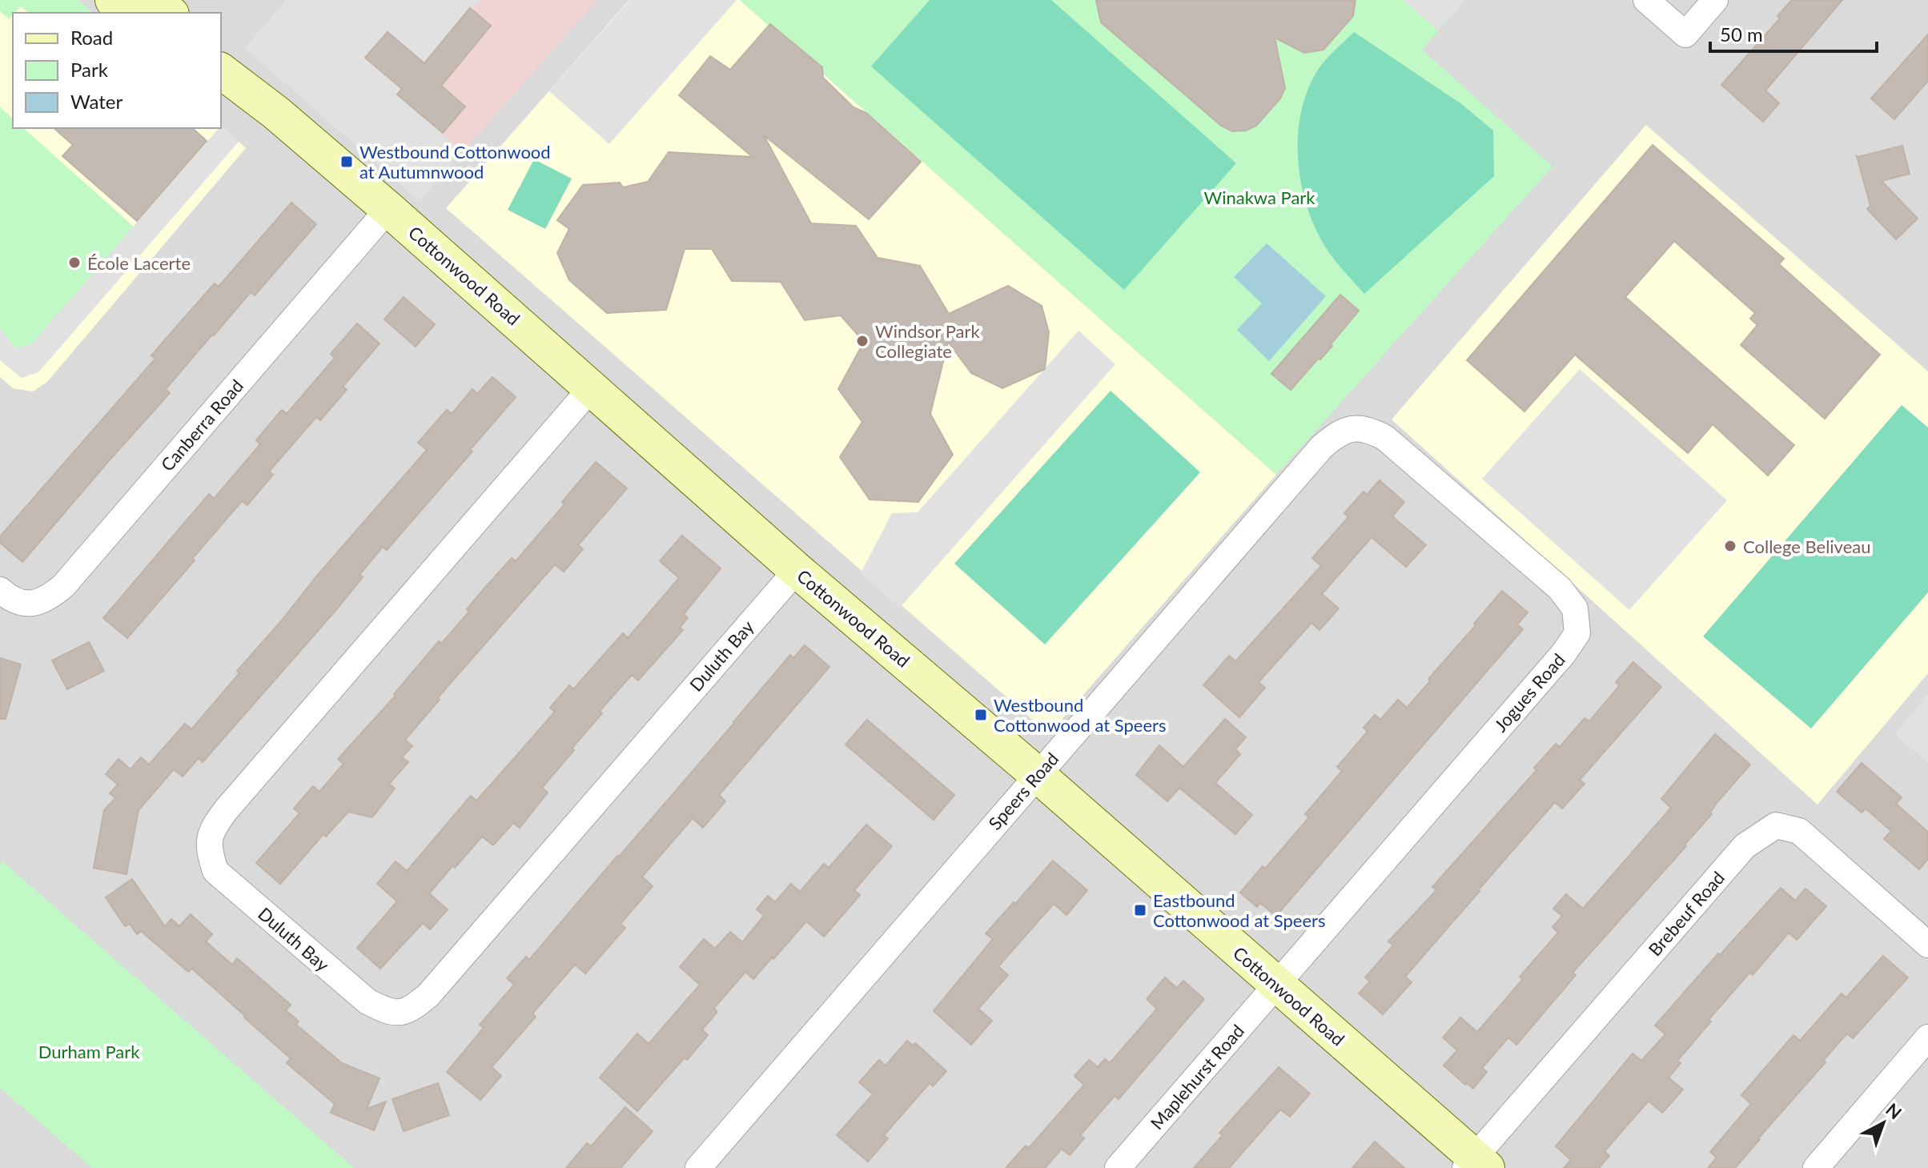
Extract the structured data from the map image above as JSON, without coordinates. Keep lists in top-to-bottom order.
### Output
{
  "streets": {
    "street": [
      "Cottonwood Road",
      "Canberra Road",
      "Duluth Bay",
      "Jogues Road",
      "Speers Road",
      "Brebeuf Road",
      "Maplehurst Road"
    ]
  },
  "crossings": [
    ["Cottonwood Road", "Canberra Road"],
    ["Cottonwood Road", "Duluth Bay"],
    ["Cottonwood Road", "Jogues Road"],
    ["Cottonwood Road", "Speers Road"],
    ["Cottonwood Road", "Brebeuf Road"],
    ["Cottonwood Road", "Maplehurst Road"],
    ["Jogues Road", "Speers Road"],
    ["Jogues Road", "Maplehurst Road"]
  ],
  "parks": ["Winakwa Park", "Durham Park"],
  "places": {
    "transit": ["Westbound Cottonwood at Autumnwood", "Westbound Cottonwood at Speers", "Eastbound Cottonwood at Speers"],
    "other": ["École Lacerte", "Windsor Park Collegiate", "College Beliveau"]
  },
  "legend": ["Road", "Park", "Water"],
  "scale_bar": "50 m",
  "north": "top right"
}
